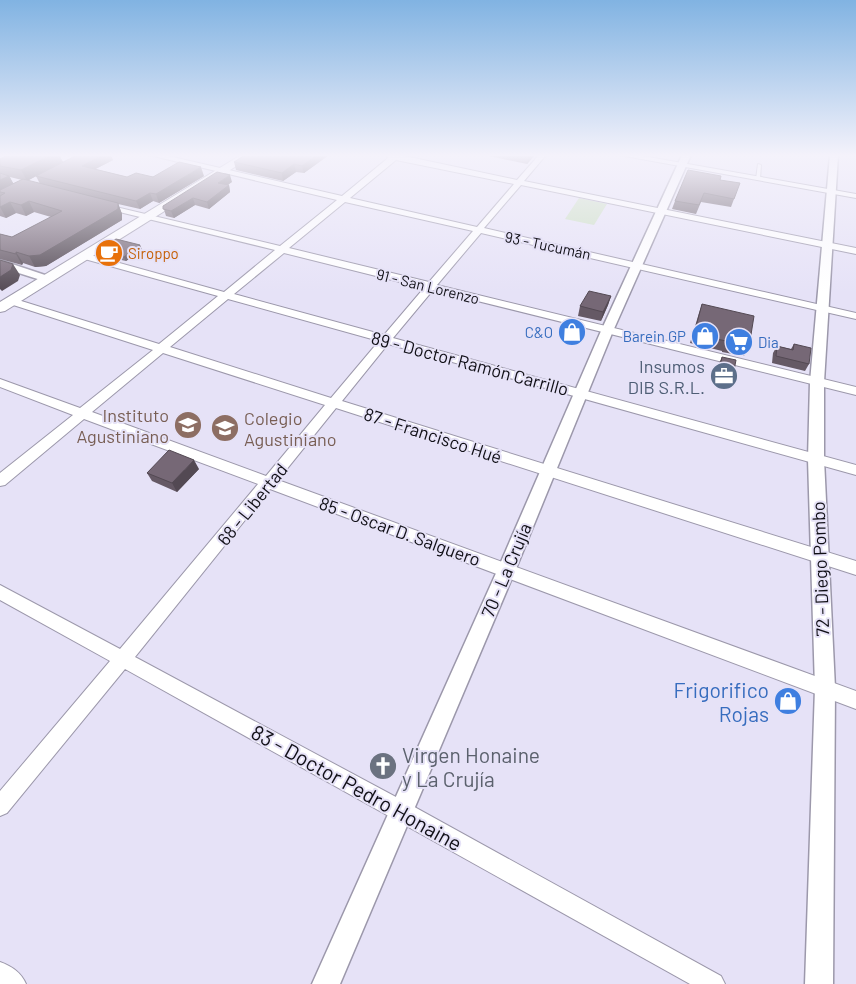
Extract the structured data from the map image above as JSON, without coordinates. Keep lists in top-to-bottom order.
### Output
{
  "streets": {
    "street": [
      "93 - Tucumán",
      "91 - San Lorenzo",
      "89 - Doctor Ramón Carrillo",
      "87 - Francisco Hué",
      "68 - Libertad",
      "85 - Oscar D. Salguero",
      "72 - Diego Pombo",
      "70 - La Crujía",
      "83 - Doctor Pedro Honaine"
    ]
  },
  "crossings": [
    ["93 - Tucumán", "68 - Libertad"],
    ["93 - Tucumán", "72 - Diego Pombo"],
    ["93 - Tucumán", "70 - La Crujía"],
    ["91 - San Lorenzo", "68 - Libertad"],
    ["91 - San Lorenzo", "72 - Diego Pombo"],
    ["91 - San Lorenzo", "70 - La Crujía"],
    ["89 - Doctor Ramón Carrillo", "68 - Libertad"],
    ["89 - Doctor Ramón Carrillo", "72 - Diego Pombo"],
    ["89 - Doctor Ramón Carrillo", "70 - La Crujía"],
    ["87 - Francisco Hué", "68 - Libertad"],
    ["87 - Francisco Hué", "72 - Diego Pombo"],
    ["87 - Francisco Hué", "70 - La Crujía"],
    ["68 - Libertad", "85 - Oscar D. Salguero"],
    ["68 - Libertad", "83 - Doctor Pedro Honaine"],
    ["85 - Oscar D. Salguero", "72 - Diego Pombo"],
    ["85 - Oscar D. Salguero", "70 - La Crujía"],
    ["70 - La Crujía", "83 - Doctor Pedro Honaine"]
  ],
  "places": {
    "cafe": ["Siroppo"],
    "shop": ["C&O", "Barein GP", "Frigorifico Rojas"],
    "supermarket": ["Dia"],
    "office": ["Insumos DIB S.R.L."],
    "school or university": ["Instituto Agustiniano", "Colegio Agustiniano"],
    "church": ["Virgen Honaine y La Crujía"]
  }
}
